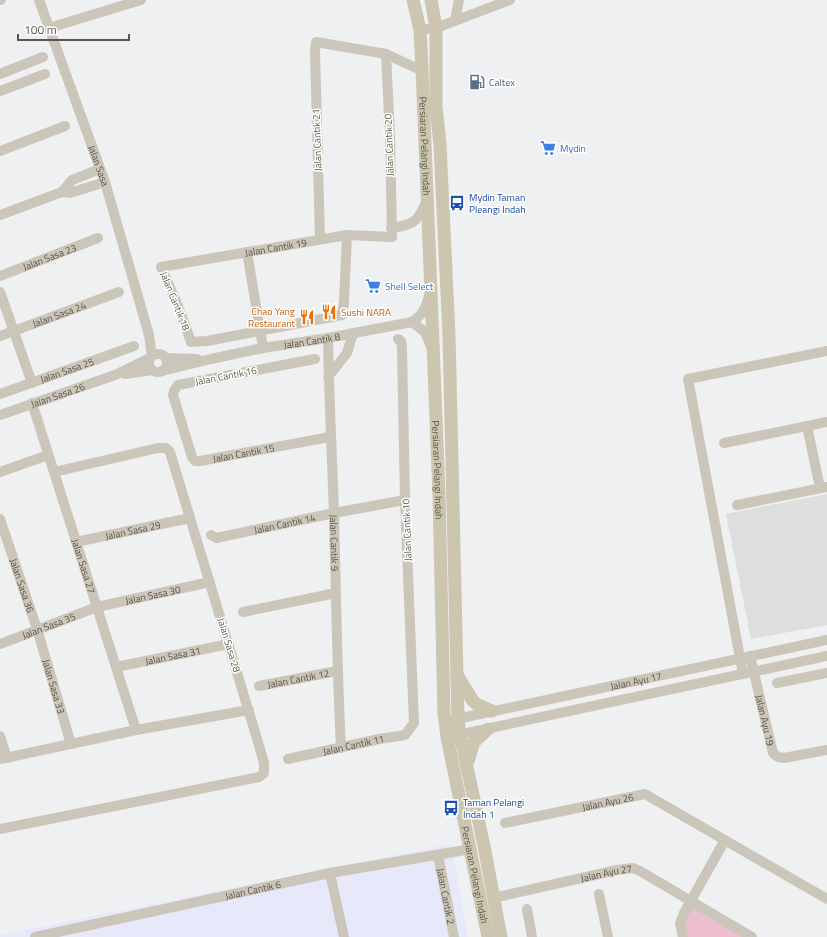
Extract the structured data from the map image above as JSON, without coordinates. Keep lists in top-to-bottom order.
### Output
{
  "streets": {
    "main road": ["Persiaran Pelangi Indah"],
    "street": [
      "Jalan Cantik 21",
      "Jalan Cantik 20",
      "Jalan Sasa",
      "Jalan Cantik 19",
      "Jalan Sasa 23",
      "Jalan Cantik 18",
      "Jalan Sasa 24",
      "Jalan Cantik 8",
      "Jalan Sasa 25",
      "Jalan Cantik 16",
      "Jalan Sasa 26",
      "Jalan Cantik 15",
      "Jalan Cantik 14",
      "Jalan Sasa 29",
      "Jalan Cantik 10",
      "Jalan Cantik 9",
      "Jalan Sasa 27",
      "Jalan Sasa 36",
      "Jalan Sasa 30",
      "Jalan Sasa 35",
      "Jalan Sasa 28",
      "Jalan Sasa 31",
      "Jalan Cantik 12",
      "Jalan Ayu 17",
      "Jalan Sasa 33",
      "Jalan Ayu 19",
      "Jalan Cantik 11",
      "Jalan Ayu 26",
      "Jalan Ayu 27",
      "Jalan Cantik 6",
      "Jalan Cantik 2"
    ]
  },
  "crossings": [
    ["Jalan Cantik 21", "Jalan Cantik 20"],
    ["Jalan Cantik 21", "Jalan Cantik 19"],
    ["Jalan Cantik 20", "Jalan Cantik 19"],
    ["Persiaran Pelangi Indah", "Jalan Cantik 19"],
    ["Persiaran Pelangi Indah", "Jalan Ayu 17"],
    ["Persiaran Pelangi Indah", "Jalan Ayu 27"],
    ["Persiaran Pelangi Indah", "Jalan Cantik 6"],
    ["Jalan Sasa", "Jalan Sasa 26"],
    ["Jalan Cantik 19", "Jalan Cantik 18"],
    ["Jalan Cantik 8", "Jalan Sasa 26"],
    ["Jalan Cantik 8", "Jalan Cantik 9"],
    ["Jalan Cantik 16", "Jalan Cantik 15"],
    ["Jalan Sasa 26", "Jalan Sasa 27"],
    ["Jalan Cantik 15", "Jalan Cantik 9"],
    ["Jalan Cantik 14", "Jalan Cantik 10"],
    ["Jalan Cantik 14", "Jalan Cantik 9"],
    ["Jalan Sasa 29", "Jalan Sasa 27"],
    ["Jalan Sasa 29", "Jalan Sasa 28"],
    ["Jalan Cantik 10", "Jalan Cantik 11"],
    ["Jalan Cantik 9", "Jalan Cantik 12"],
    ["Jalan Cantik 9", "Jalan Cantik 11"],
    ["Jalan Sasa 27", "Jalan Sasa 30"],
    ["Jalan Sasa 27", "Jalan Sasa 35"],
    ["Jalan Sasa 27", "Jalan Sasa 28"],
    ["Jalan Sasa 27", "Jalan Sasa 31"],
    ["Jalan Sasa 36", "Jalan Sasa 35"],
    ["Jalan Sasa 36", "Jalan Sasa 33"],
    ["Jalan Sasa 30", "Jalan Sasa 35"],
    ["Jalan Sasa 30", "Jalan Sasa 28"],
    ["Jalan Sasa 35", "Jalan Sasa 33"],
    ["Jalan Sasa 28", "Jalan Sasa 31"],
    ["Jalan Ayu 17", "Jalan Ayu 19"],
    ["Jalan Cantik 6", "Jalan Cantik 2"]
  ],
  "places": {
    "fuel station": ["Caltex"],
    "supermarket": ["Mydin", "Shell Select"],
    "bus stop": ["Mydin Taman Pleangi Indah", "Taman Pelangi Indah 1"],
    "restaurant": ["Sushi NARA", "Chao Yang Restaurant"]
  },
  "scale_bar": "100 m"
}
